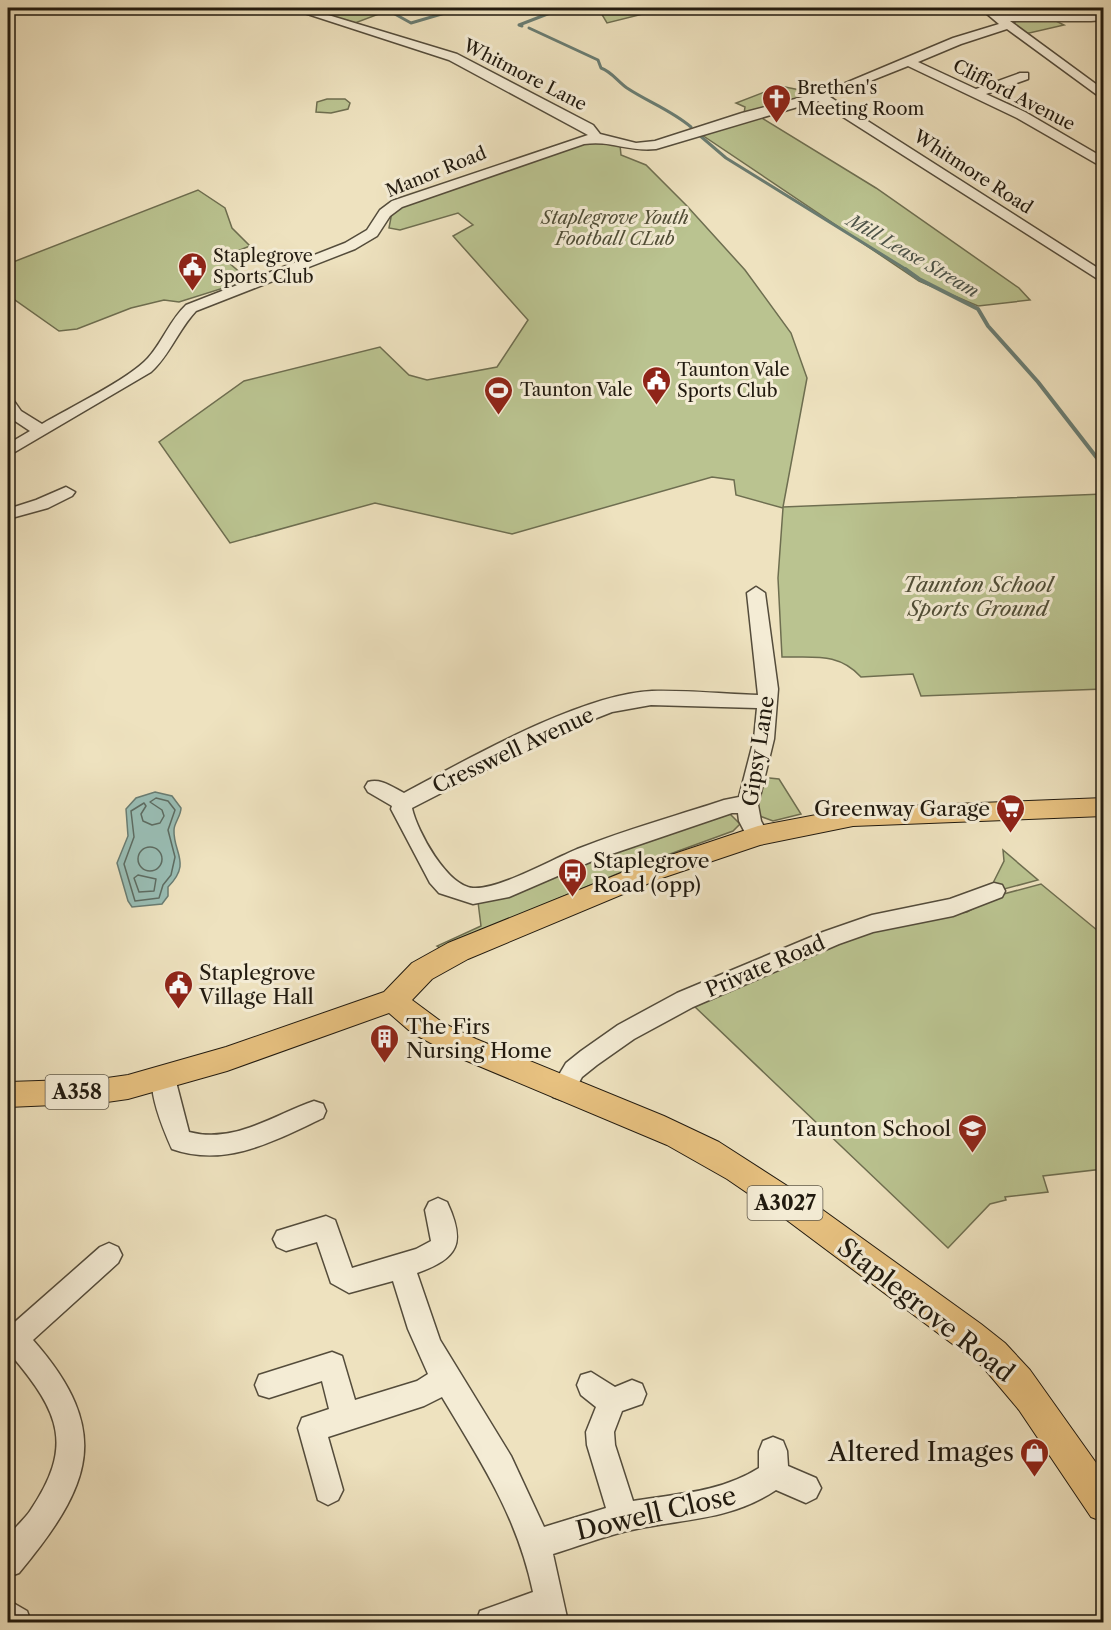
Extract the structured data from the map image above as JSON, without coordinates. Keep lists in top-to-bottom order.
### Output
{
  "streets": {
    "main road": ["A358", "A3027", "Staplegrove Road"],
    "street": [
      "Whitmore Lane",
      "Clifford Avenue",
      "Manor Road",
      "Whitmore Road",
      "Cresswell Avenue",
      "Gipsy Lane",
      "Private Road",
      "Dowell Close"
    ]
  },
  "crossings": [
    ["Whitmore Lane", "Manor Road"],
    ["Cresswell Avenue", "Gipsy Lane"],
    ["Gipsy Lane", "A358"],
    ["Private Road", "Staplegrove Road"],
    ["A358", "Staplegrove Road"]
  ],
  "water": ["Mill Lease Stream"],
  "parks": ["Staplegrove Youth Football CLub", "Taunton School Sports Ground"],
  "places": {
    "church": ["Brethen's Meeting Room"],
    "public building": ["Staplegrove Sports Club", "Taunton Vale Sports Club", "Staplegrove Village Hall"],
    "sports": ["Taunton Vale"],
    "supermarket": ["Greenway Garage"],
    "bus stop": ["Staplegrove Road (opp)"],
    "building": ["The Firs Nursing Home"],
    "school or university": ["Taunton School"],
    "shop": ["Altered Images"]
  }
}
